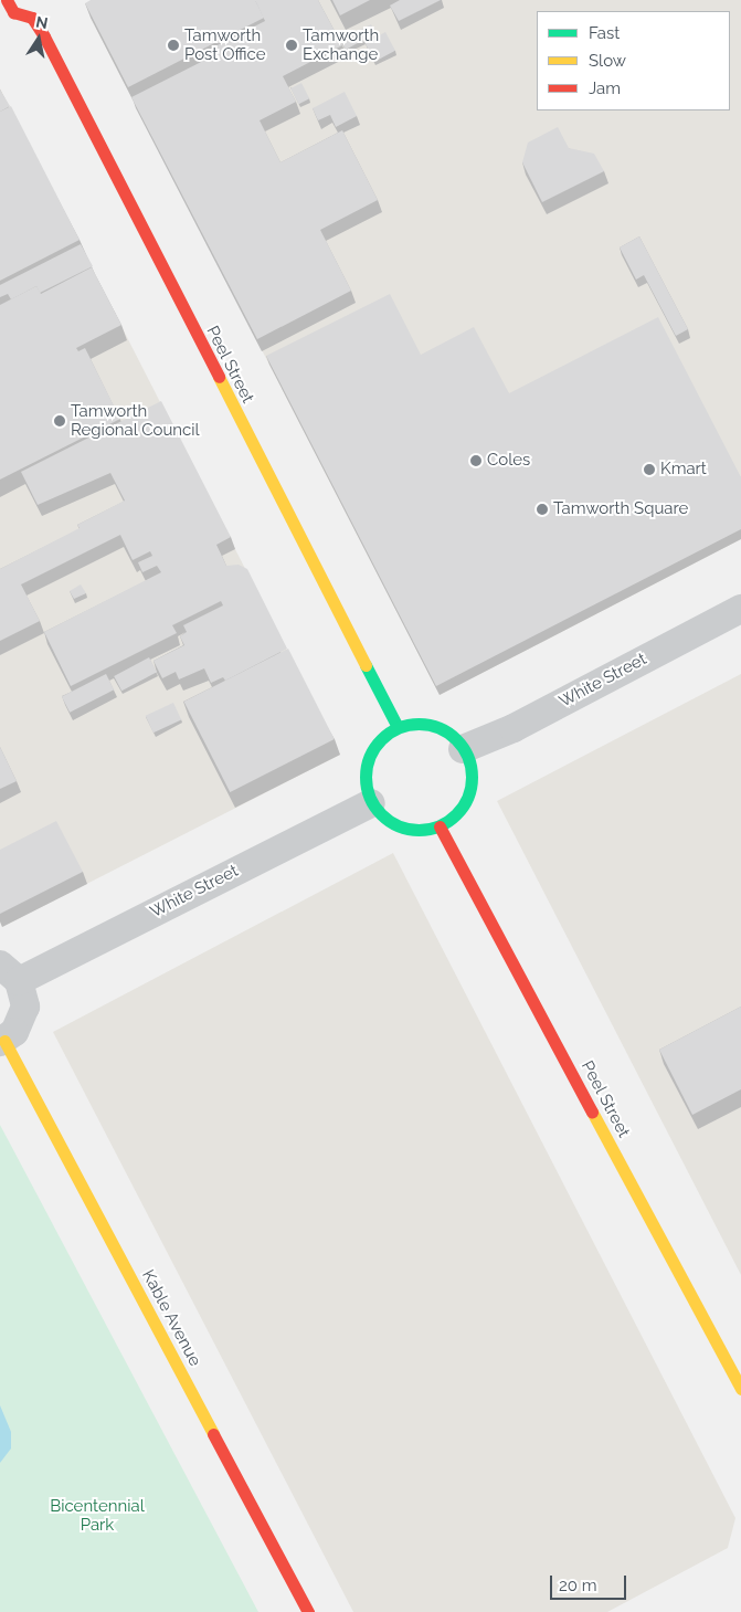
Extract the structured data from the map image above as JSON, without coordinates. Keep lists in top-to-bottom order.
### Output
{
  "streets": {
    "main road": ["Peel Street", "Kable Avenue"],
    "street": ["White Street"]
  },
  "crossings": [
    ["Peel Street", "White Street"]
  ],
  "parks": ["Bicentennial Park"],
  "places": [
    "Tamworth Post Office",
    "Tamworth Exchange",
    "Tamworth Regional Council",
    "Coles",
    "Kmart",
    "Tamworth Square"
  ],
  "legend": ["Fast", "Slow", "Jam"],
  "scale_bar": "20 m",
  "north": "top"
}
